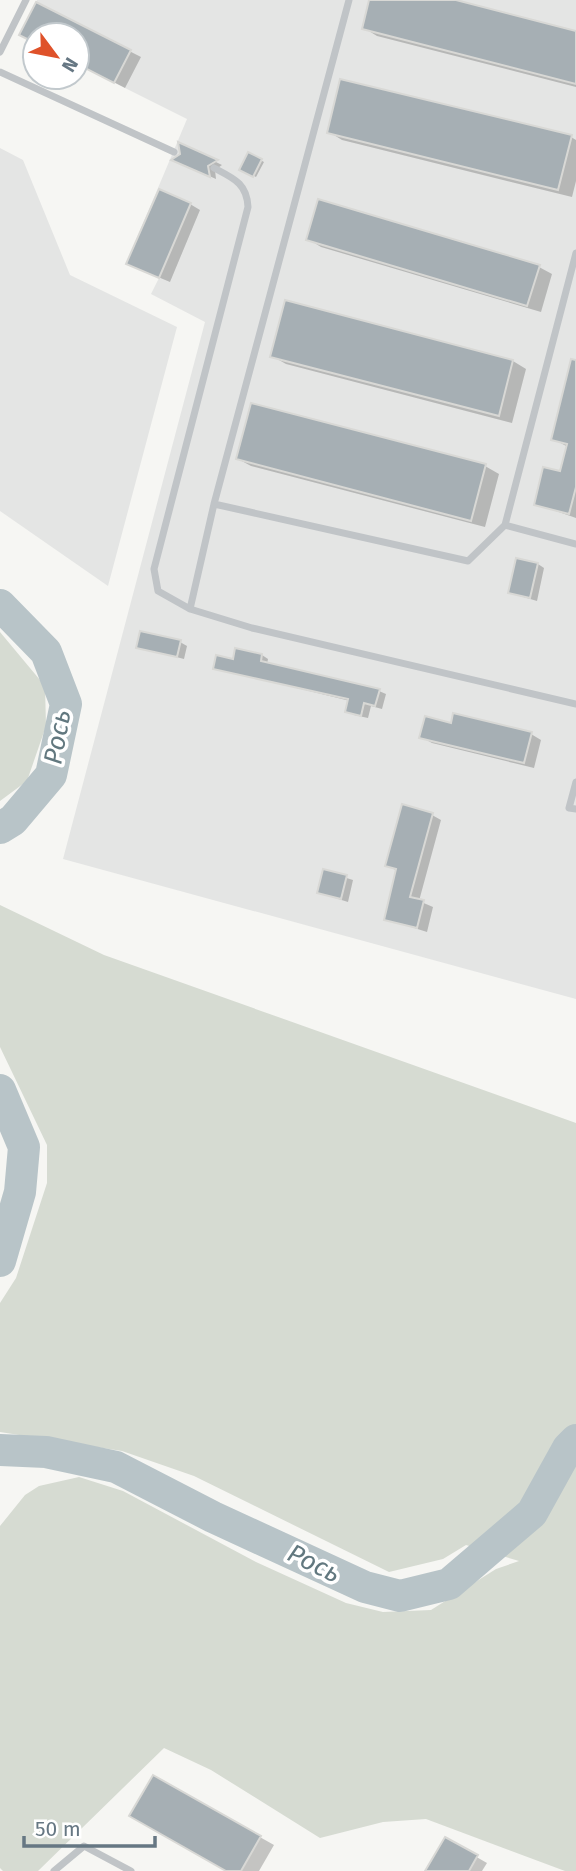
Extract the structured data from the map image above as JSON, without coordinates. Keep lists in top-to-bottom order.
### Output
{
  "water": ["Рось"],
  "scale_bar": "50 m",
  "north": "bottom right"
}
